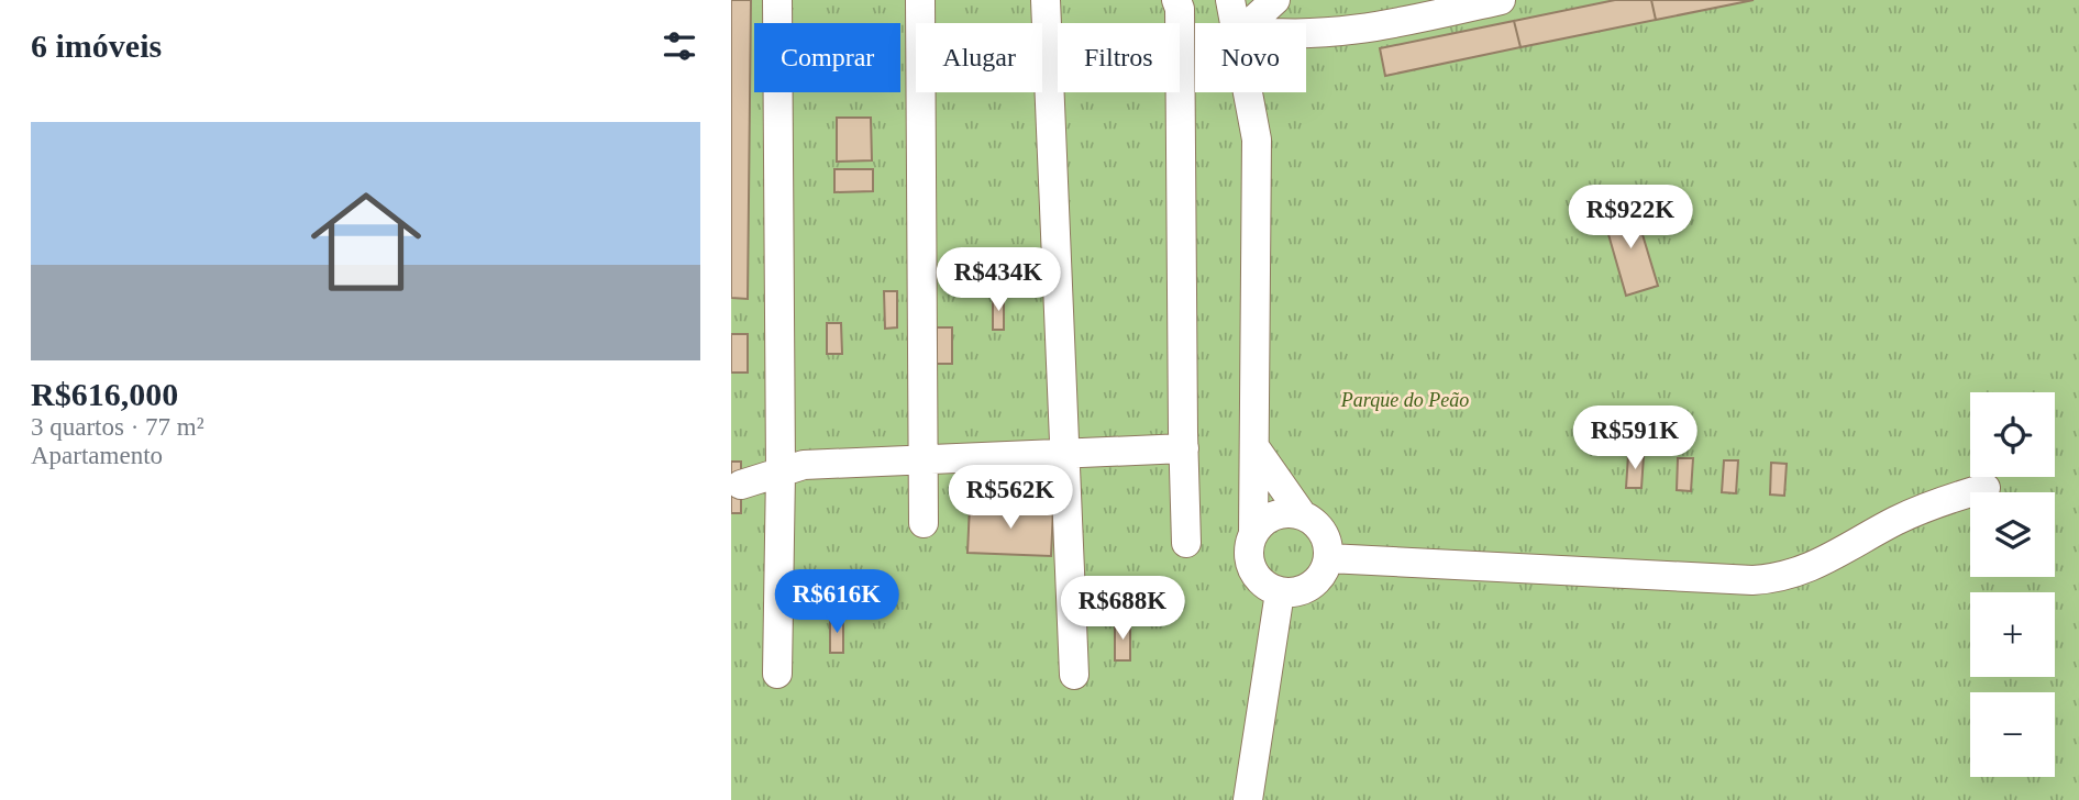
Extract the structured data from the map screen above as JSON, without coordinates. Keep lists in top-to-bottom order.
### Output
{
  "parks": ["Parque do Peão"],
  "page": {
    "heading": "6 imóveis",
    "chip": [
      "Comprar",
      "Alugar",
      "Filtros",
      "Novo"
    ],
    "list": [
      {
        "name": "R$616,000",
        "note": "3 quartos · 77 m² · Apartamento"
      }
    ],
    "price": [
      "R$922K",
      "R$434K",
      "R$591K",
      "R$562K",
      "R$616K",
      "R$688K"
    ],
    "map_buttons": ["+", "−"]
  }
}
